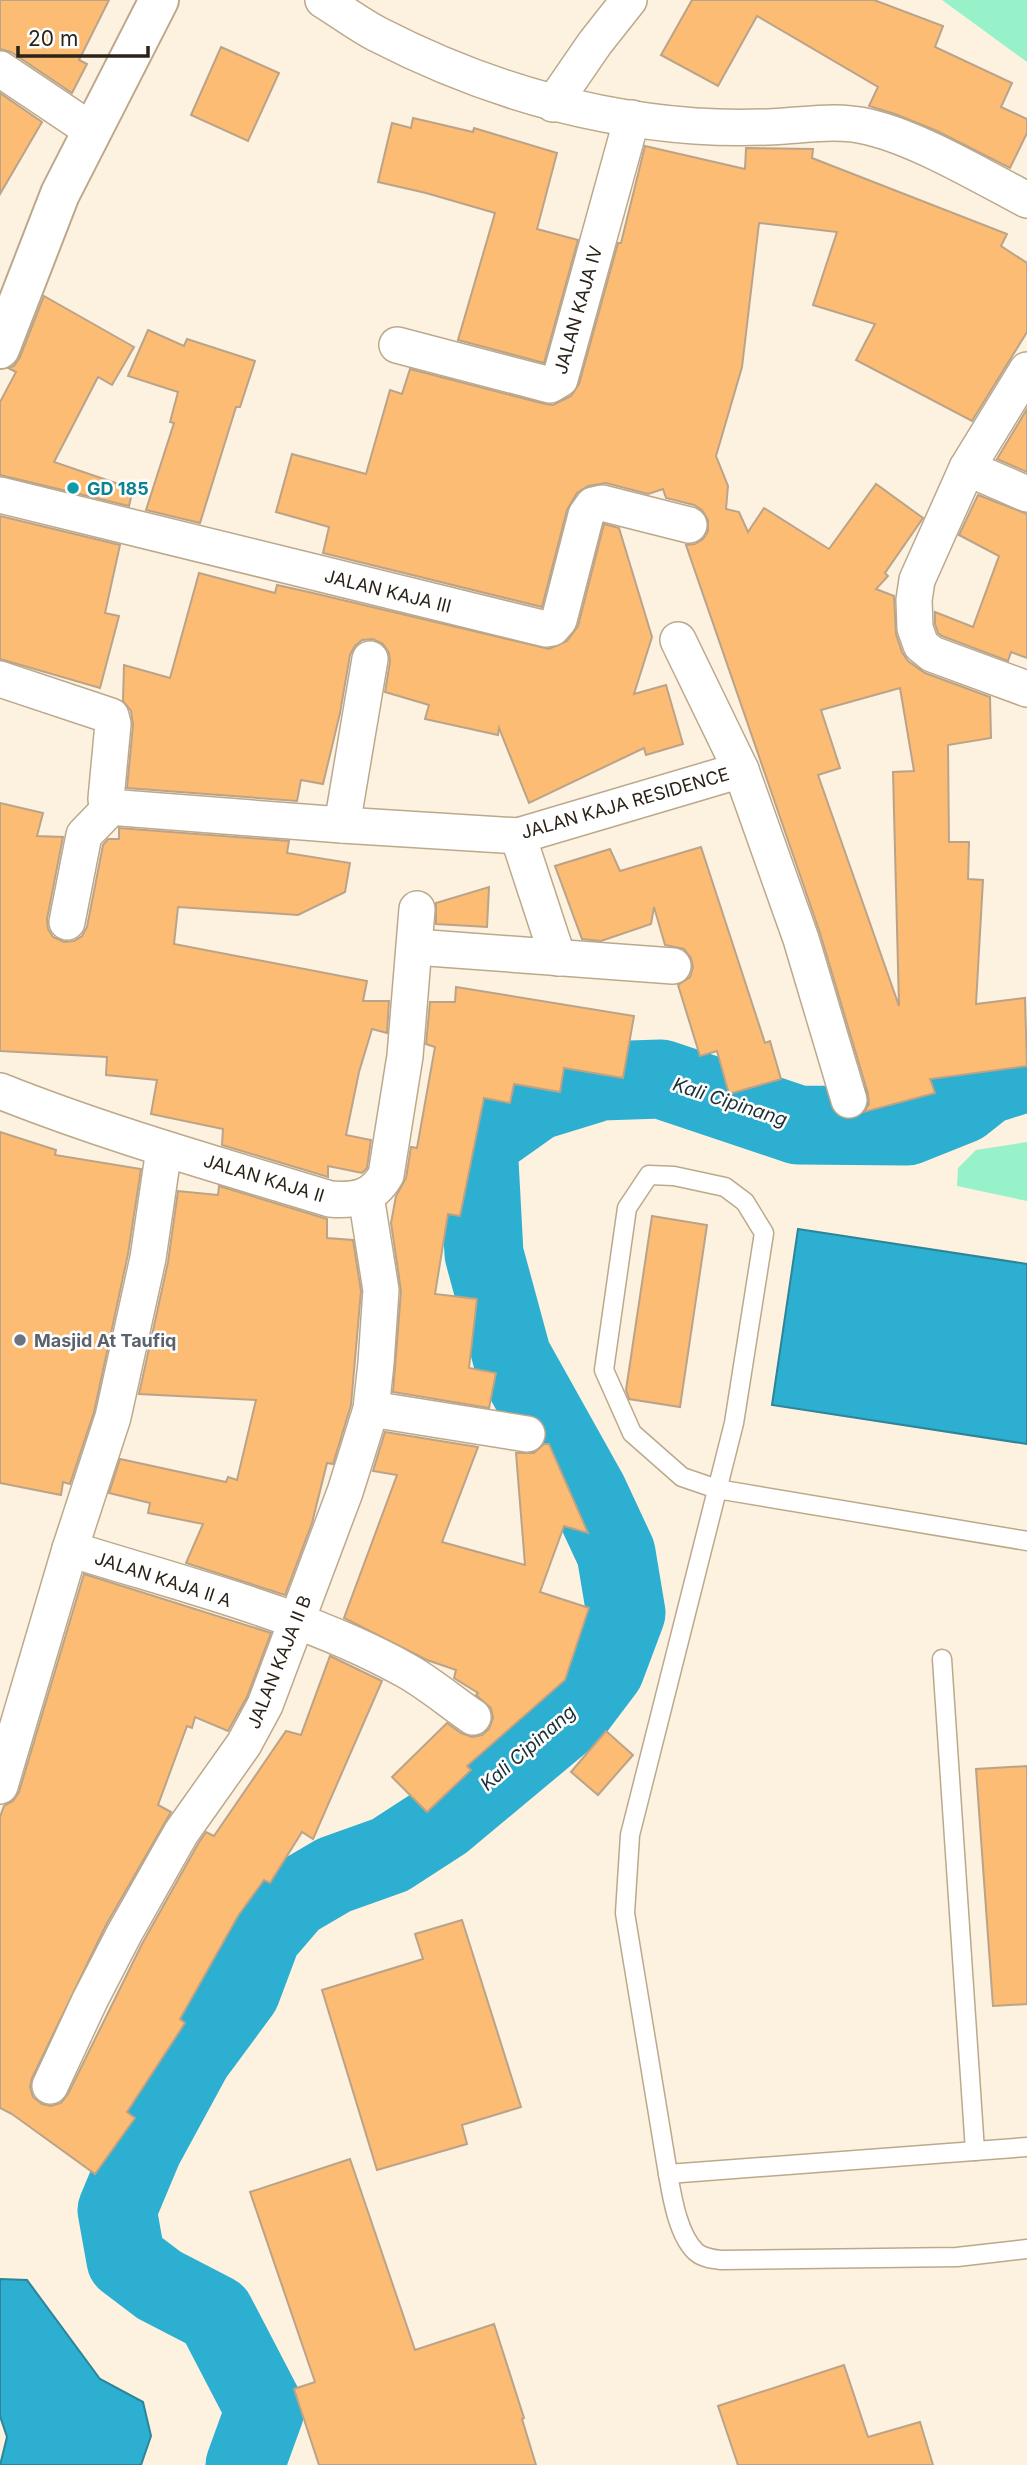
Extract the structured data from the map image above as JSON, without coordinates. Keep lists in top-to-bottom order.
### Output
{
  "streets": {
    "street": [
      "JALAN KAJA IV",
      "JALAN KAJA III",
      "JALAN KAJA RESIDENCE",
      "JALAN KAJA II",
      "JALAN KAJA II A",
      "JALAN KAJA II B"
    ]
  },
  "crossings": [
    ["JALAN KAJA II", "JALAN KAJA II B"],
    ["JALAN KAJA II A", "JALAN KAJA II B"]
  ],
  "water": ["Kali Cipinang"],
  "places": ["GD 185", "Masjid At Taufiq"],
  "scale_bar": "20 m"
}
